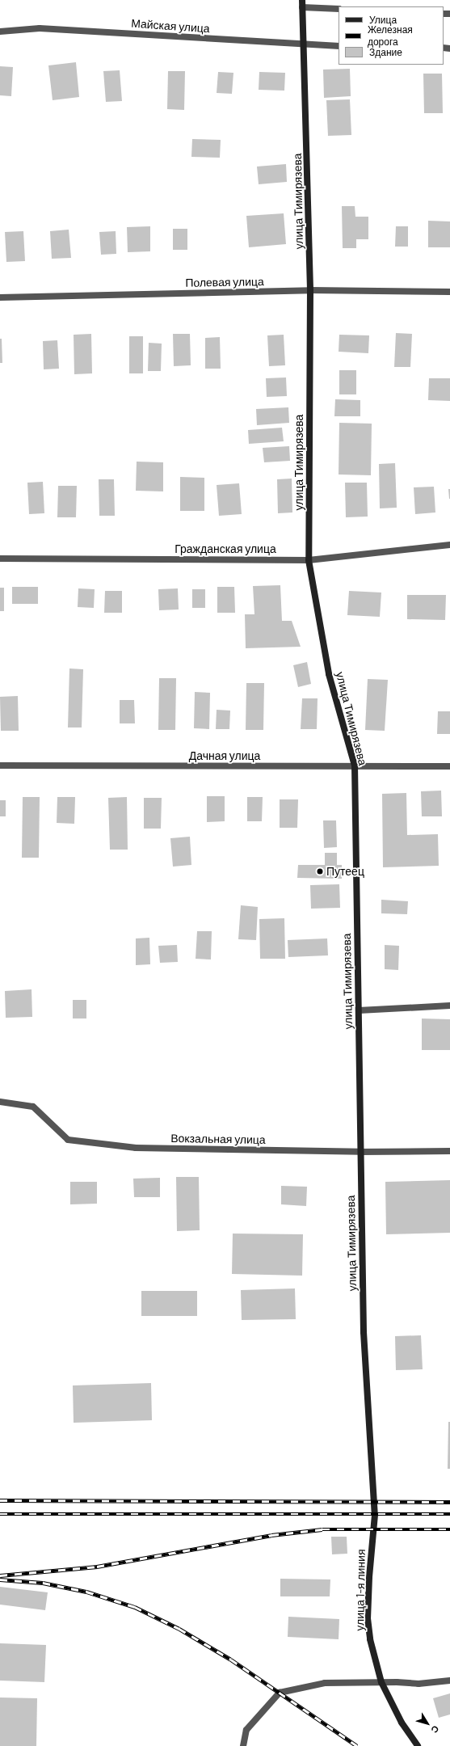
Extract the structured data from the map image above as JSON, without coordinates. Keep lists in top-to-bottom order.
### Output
{
  "streets": {
    "main road": ["улица Тимирязева", "улица 1-я линия"],
    "street": [
      "Майская улица",
      "Полевая улица",
      "Гражданская улица",
      "Дачная улица",
      "Вокзальная улица"
    ]
  },
  "crossings": [
    ["Майская улица", "улица Тимирязева"],
    ["улица Тимирязева", "Полевая улица"],
    ["улица Тимирязева", "Гражданская улица"],
    ["улица Тимирязева", "Дачная улица"],
    ["улица Тимирязева", "Вокзальная улица"],
    ["улица Тимирязева", "улица 1-я линия"]
  ],
  "places": ["Путеец"],
  "legend": ["Улица", "Железная дорога", "Здание"],
  "north": "bottom right"
}
